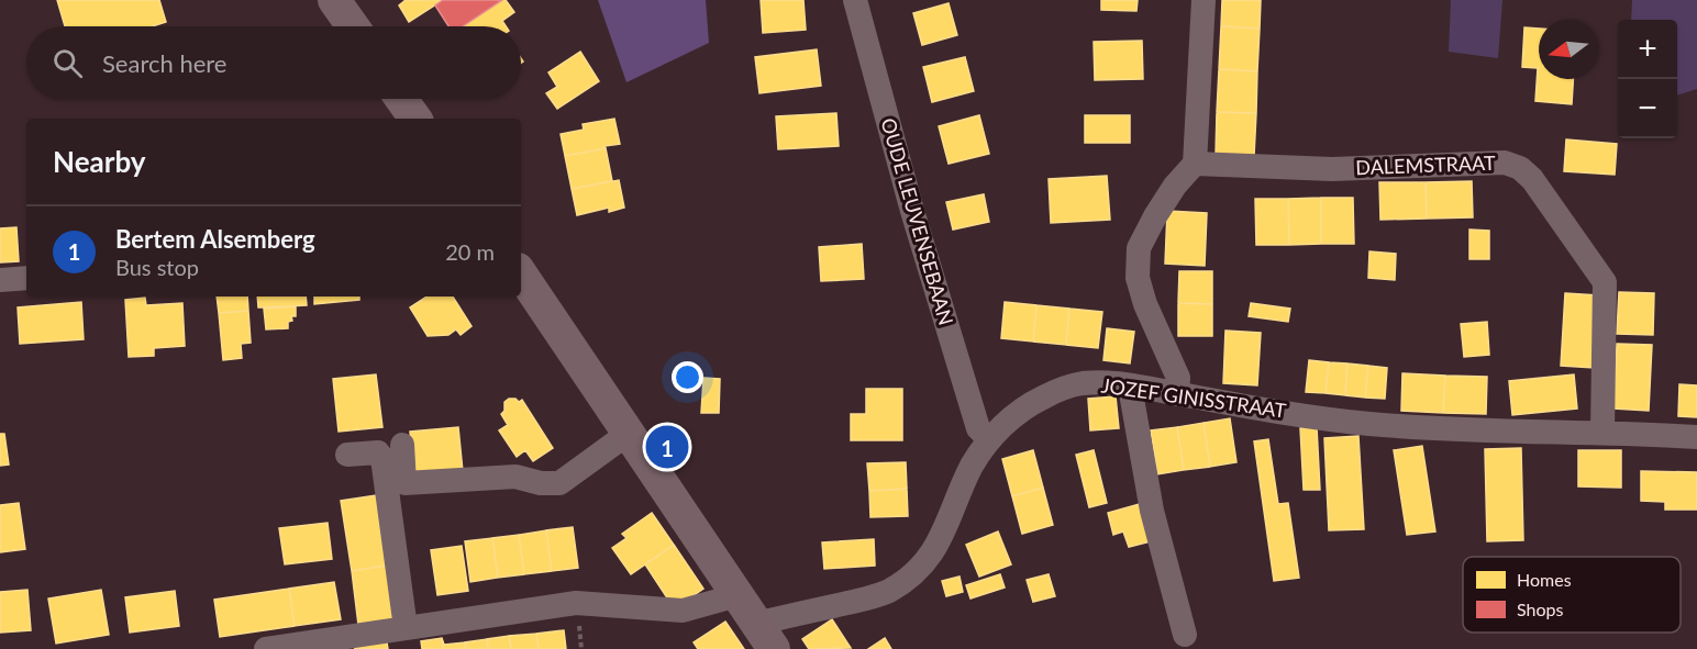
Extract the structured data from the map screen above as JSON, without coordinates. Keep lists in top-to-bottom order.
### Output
{
  "streets": {
    "street": ["DALEMSTRAAT", "OUDE LEUVENSEBAAN", "JOZEF GINISSTRAAT"]
  },
  "crossings": [
    ["DALEMSTRAAT", "JOZEF GINISSTRAAT"],
    ["OUDE LEUVENSEBAAN", "JOZEF GINISSTRAAT"]
  ],
  "legend": ["Homes", "Shops"],
  "north": "left",
  "page": {
    "map_buttons": ["+", "−"],
    "search": "Search here",
    "heading": "Nearby",
    "list": [
      {
        "mark": "1",
        "name": "Bertem Alsemberg",
        "note": "Bus stop",
        "value": "20 m"
      }
    ],
    "pins": "1"
  }
}
